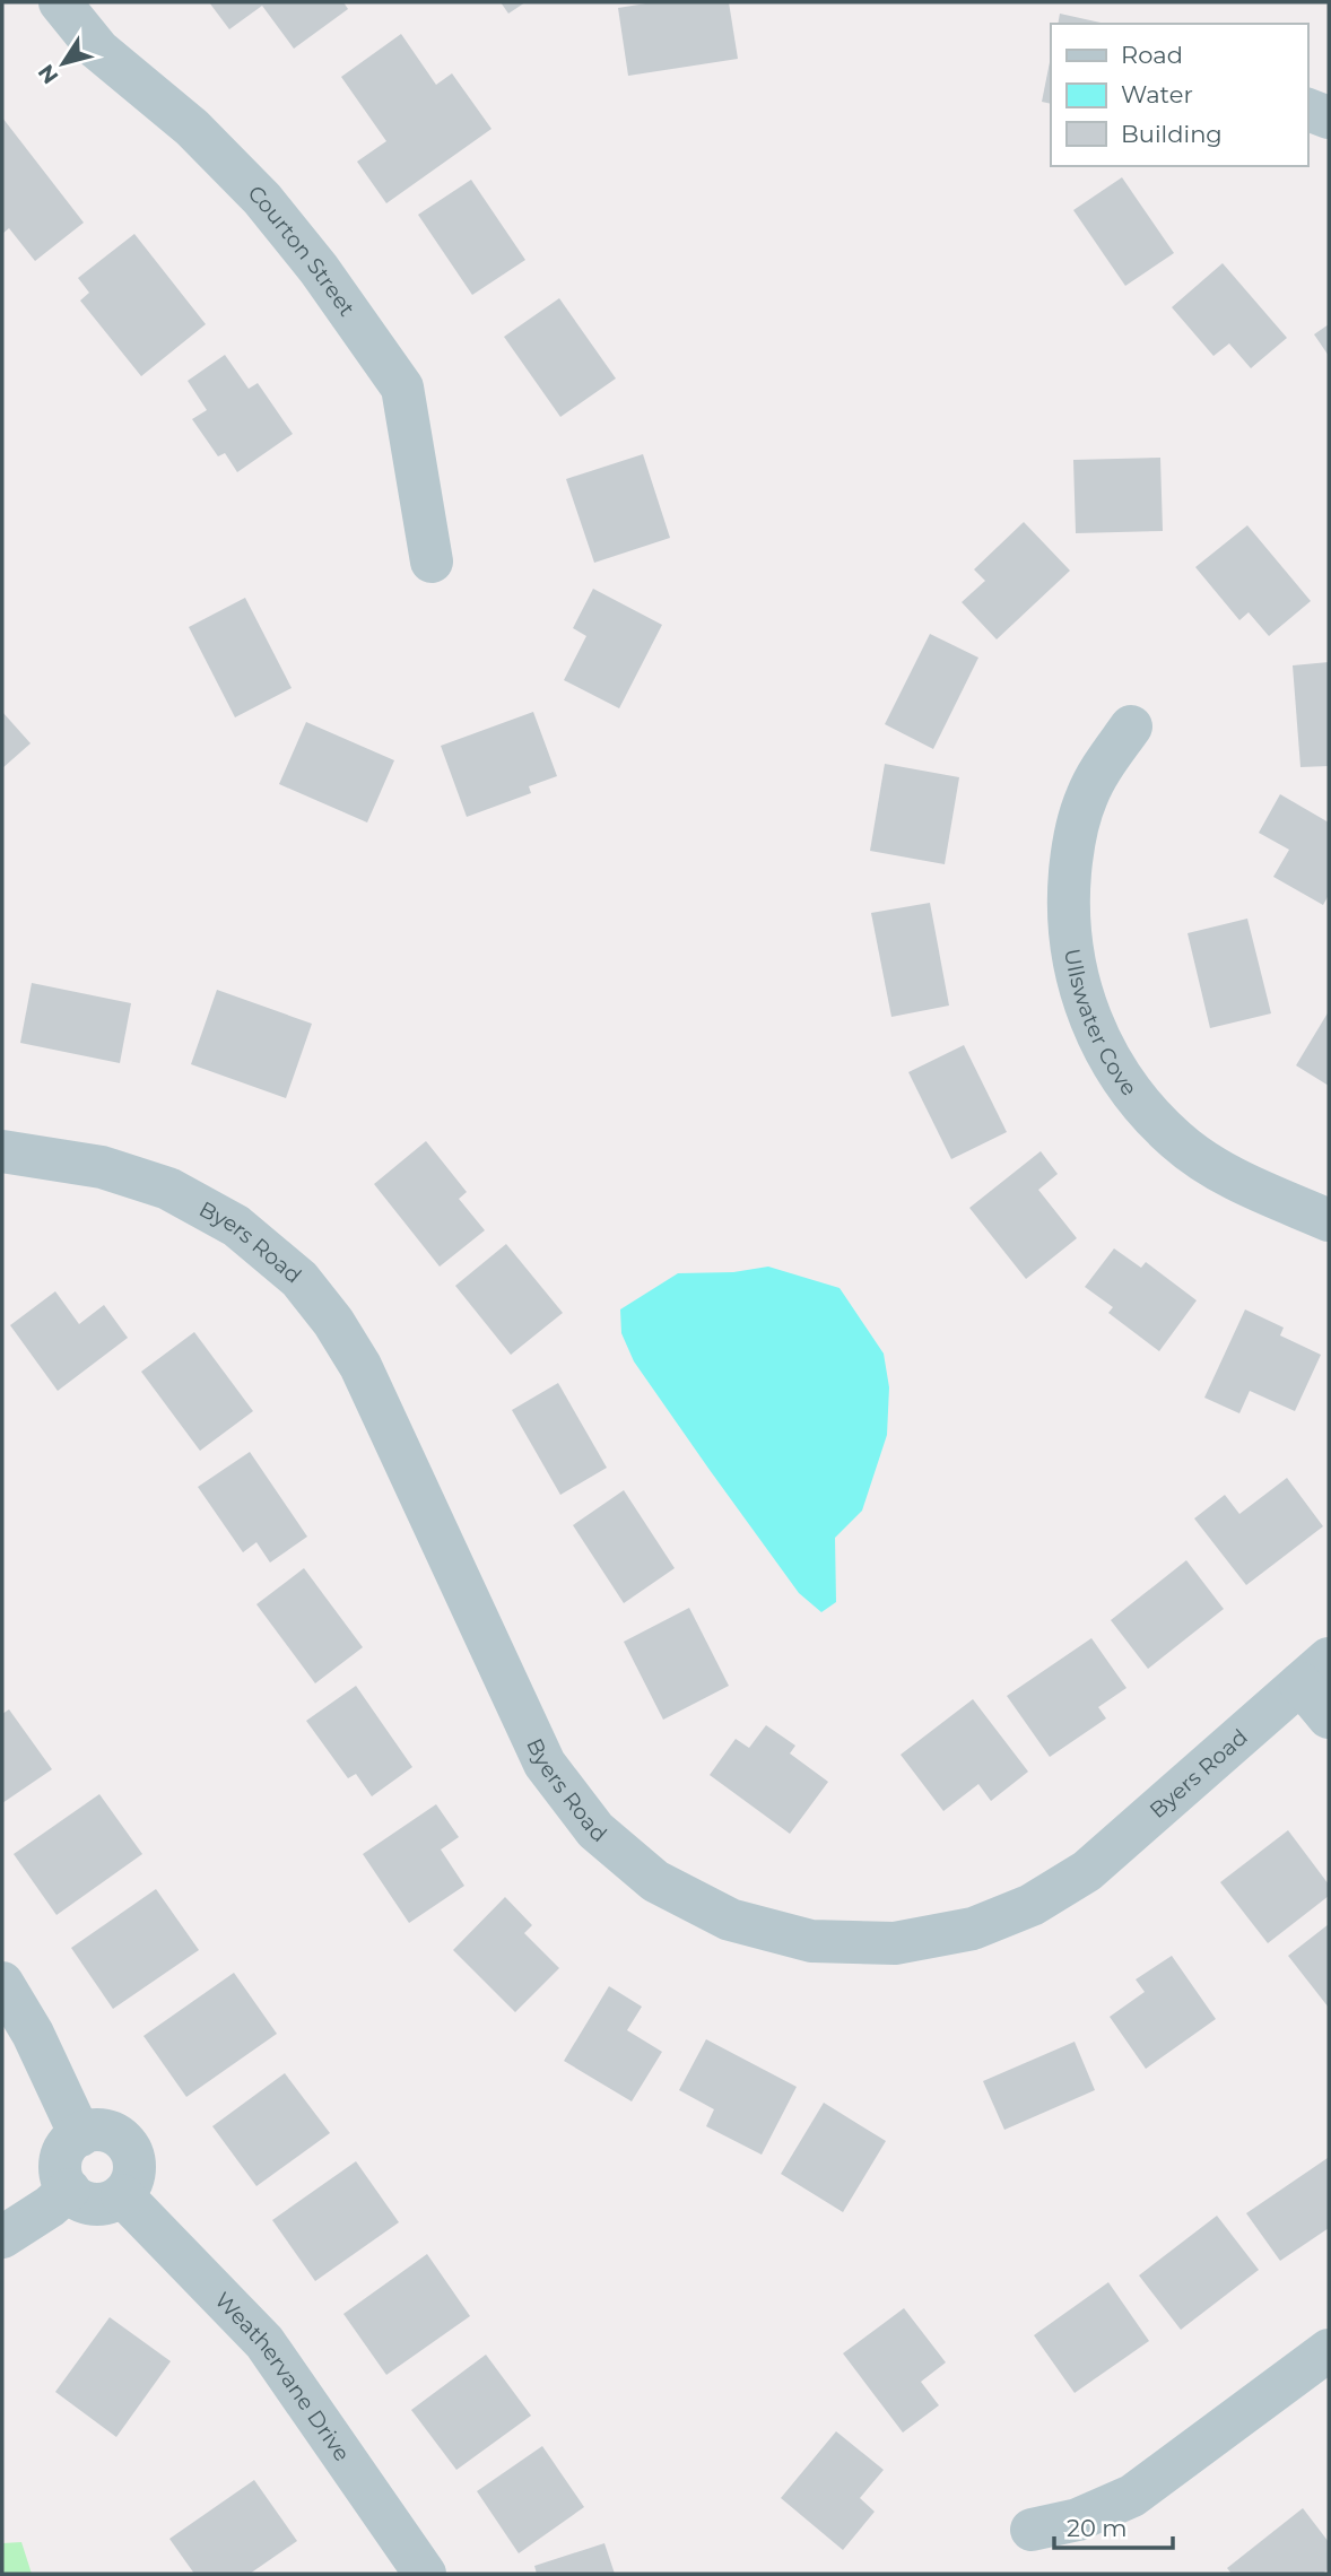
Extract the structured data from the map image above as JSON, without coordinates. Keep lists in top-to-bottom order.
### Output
{
  "streets": {
    "street": [
      "Courton Street",
      "Ullswater Cove",
      "Byers Road",
      "Weathervane Drive"
    ]
  },
  "legend": ["Road", "Water", "Building"],
  "scale_bar": "20 m",
  "north": "bottom left"
}
